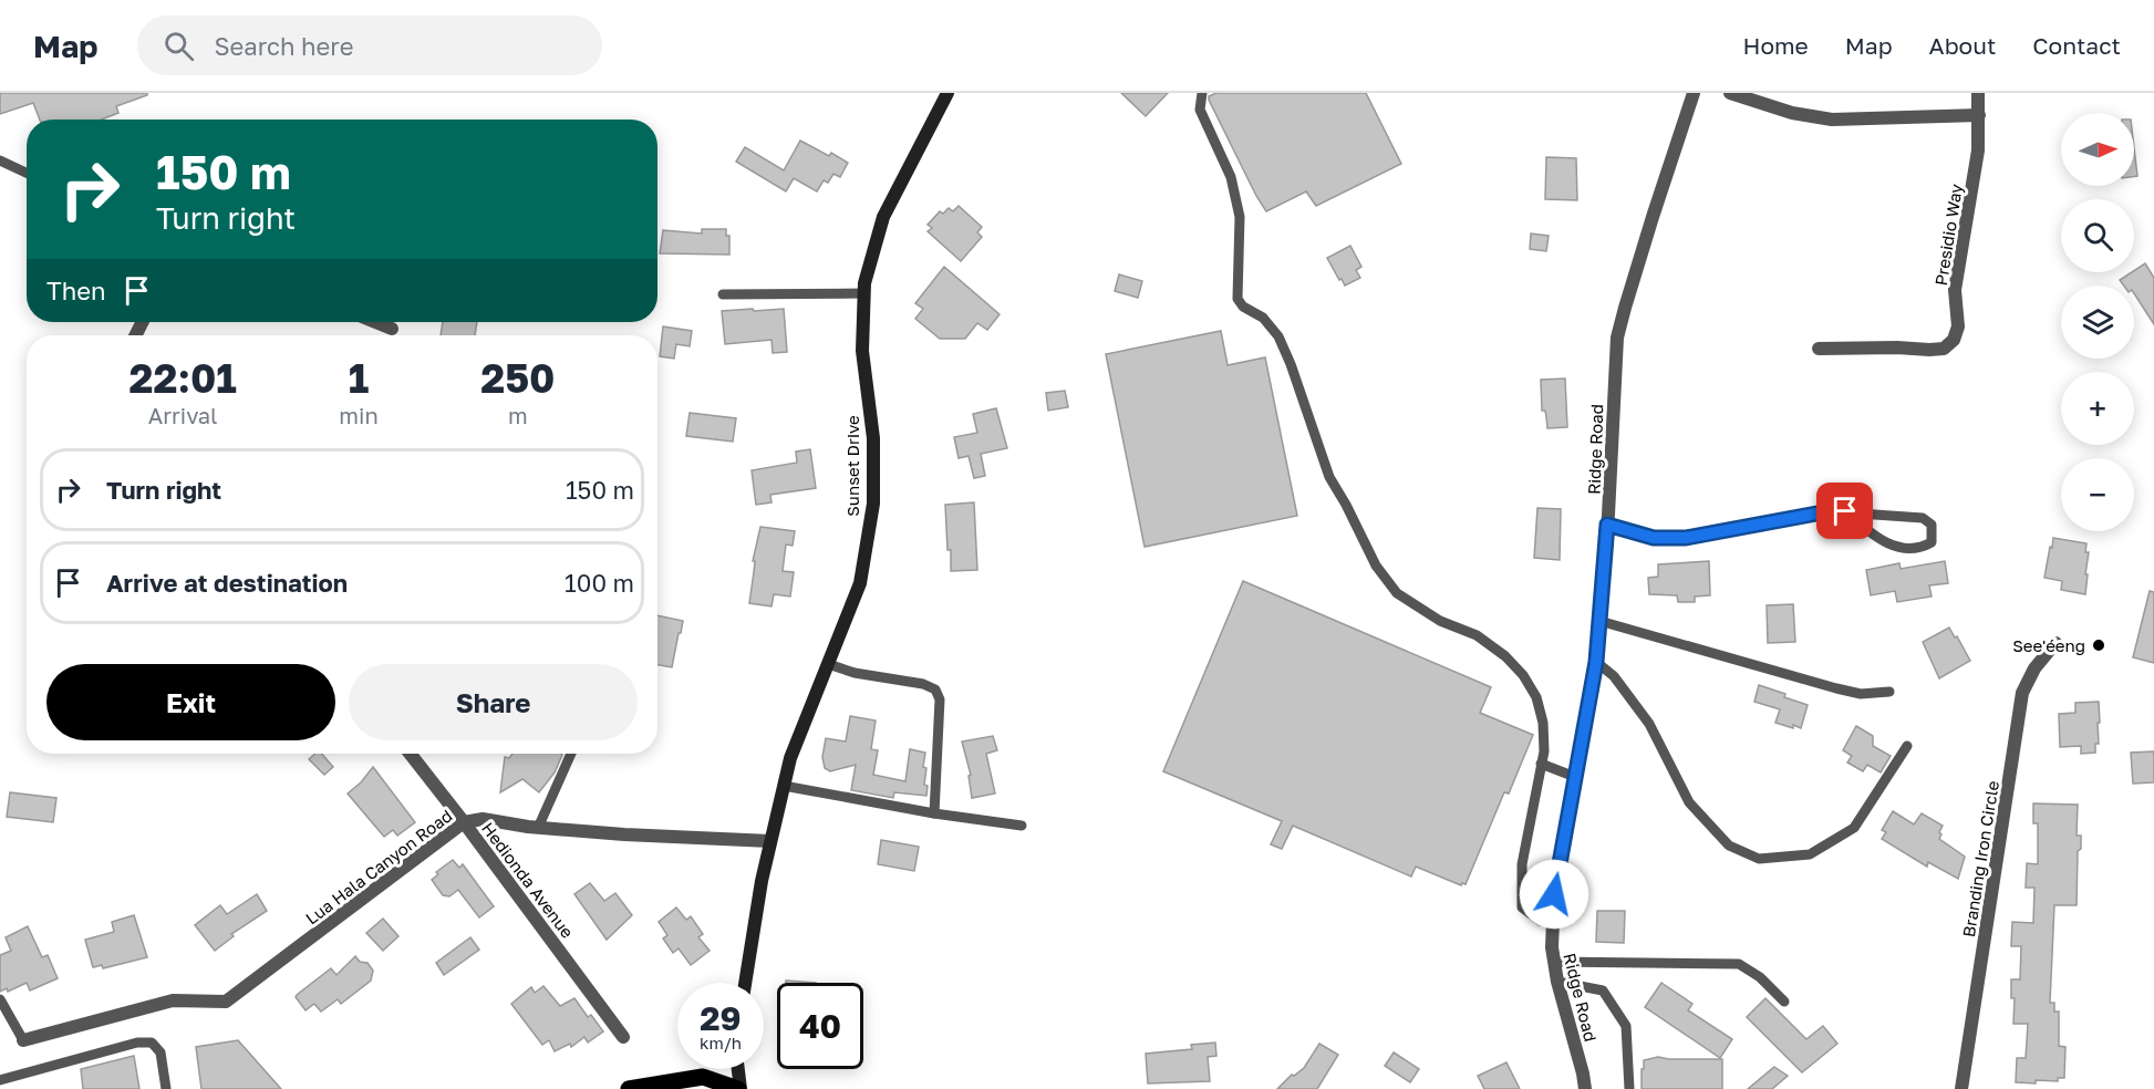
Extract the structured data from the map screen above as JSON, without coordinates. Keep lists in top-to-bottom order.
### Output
{
  "streets": {
    "main road": ["Sunset Drive"],
    "street": [
      "Presidio Way",
      "Ridge Road",
      "Branding Iron Circle",
      "Lua Hala Canyon Road",
      "Hedionda Avenue"
    ]
  },
  "crossings": [
    ["Sunset Drive", "Lua Hala Canyon Road"],
    ["Lua Hala Canyon Road", "Hedionda Avenue"]
  ],
  "places": ["See'éeng"],
  "north": "right",
  "page": {
    "header": "Map",
    "search": "Search here",
    "nav": [
      "Home",
      "Map",
      "About",
      "Contact"
    ],
    "map_buttons": ["+", "−"],
    "turn": ["150 m", "Turn right"],
    "then": "Then",
    "eta": [
      "22:01",
      "Arrival",
      "1",
      "min",
      "250",
      "m"
    ],
    "list": [
      {
        "name": "Turn right",
        "value": "150 m"
      },
      {
        "name": "Arrive at destination",
        "value": "100 m"
      }
    ],
    "buttons": ["Exit", "Share"],
    "speed": "29 km/h",
    "limit": "40"
  }
}
